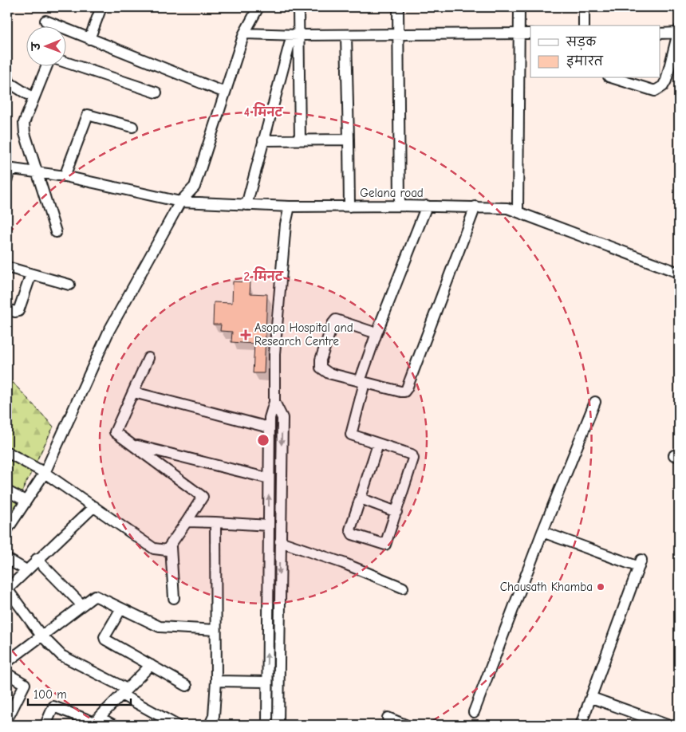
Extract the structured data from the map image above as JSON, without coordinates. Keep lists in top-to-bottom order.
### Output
{
  "streets": {
    "street": ["Gelana road"]
  },
  "places": {
    "health": ["Asopa Hospital and Research Centre"],
    "other": ["Chausath Khamba"]
  },
  "legend": ["सड़क", "इमारत"],
  "scale_bar": "100 m",
  "north": "left",
  "rings": ["4 मिनट", "2 मिनट"]
}
